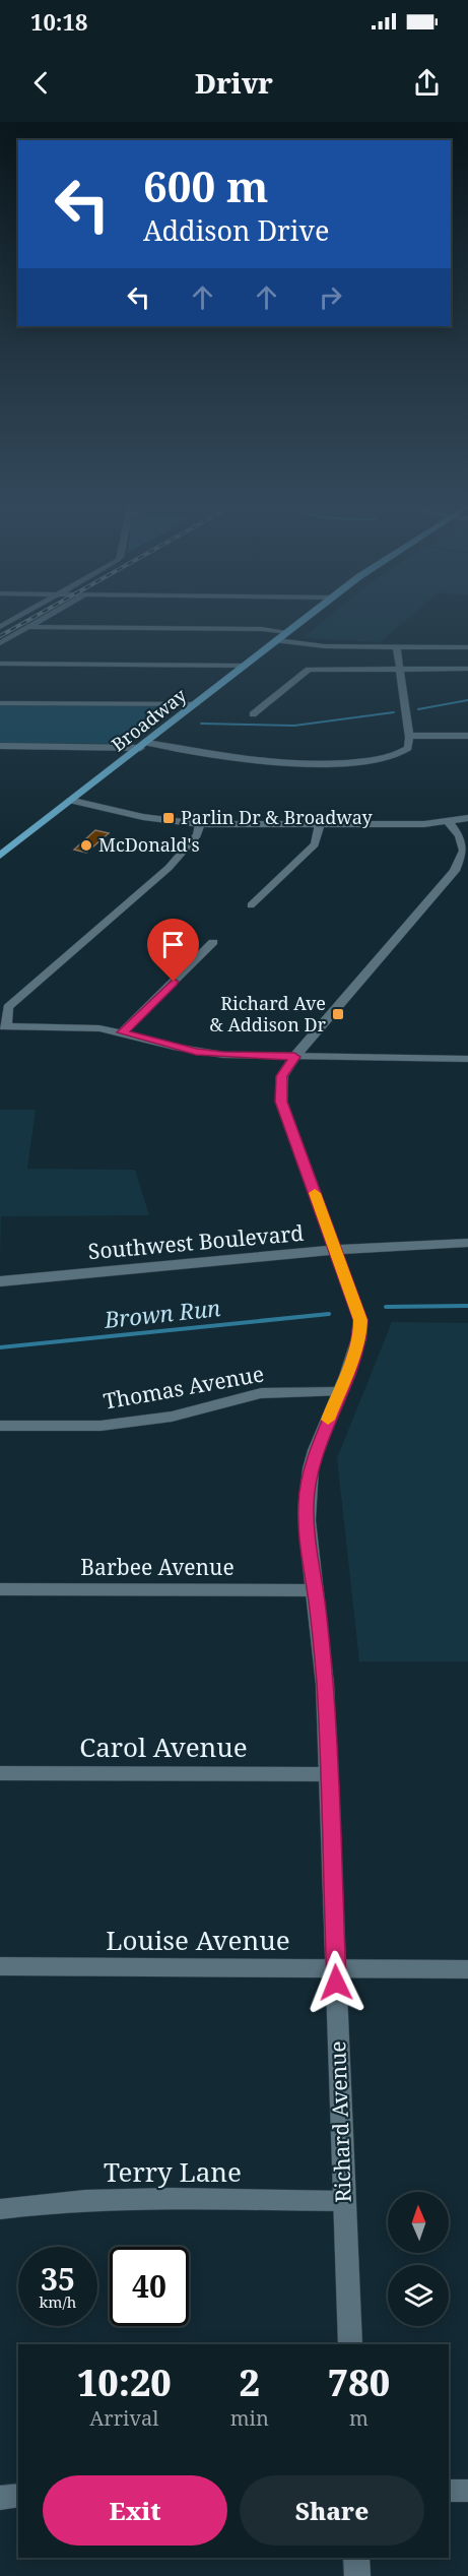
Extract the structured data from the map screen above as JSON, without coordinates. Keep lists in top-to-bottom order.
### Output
{
  "streets": {
    "main road": ["Broadway"],
    "street": [
      "Southwest Boulevard",
      "Thomas Avenue",
      "Barbee Avenue",
      "Carol Avenue",
      "Louise Avenue",
      "Richard Avenue",
      "Terry Lane"
    ]
  },
  "crossings": [
    ["Southwest Boulevard", "Richard Avenue"],
    ["Thomas Avenue", "Richard Avenue"],
    ["Barbee Avenue", "Richard Avenue"],
    ["Carol Avenue", "Richard Avenue"],
    ["Louise Avenue", "Richard Avenue"],
    ["Richard Avenue", "Terry Lane"]
  ],
  "water": ["Brown Run"],
  "places": {
    "transit": ["Parlin Dr & Broadway", "Richard Ave & Addison Dr"],
    "other": ["McDonald's"]
  },
  "north": "top",
  "page": {
    "status": "10:18",
    "header": "Drivr",
    "turn": ["600 m", "Addison Drive"],
    "speed": "35 km/h",
    "limit": "40",
    "eta": [
      "10:20",
      "Arrival",
      "2",
      "min",
      "780",
      "m"
    ],
    "buttons": ["Exit", "Share"]
  }
}
